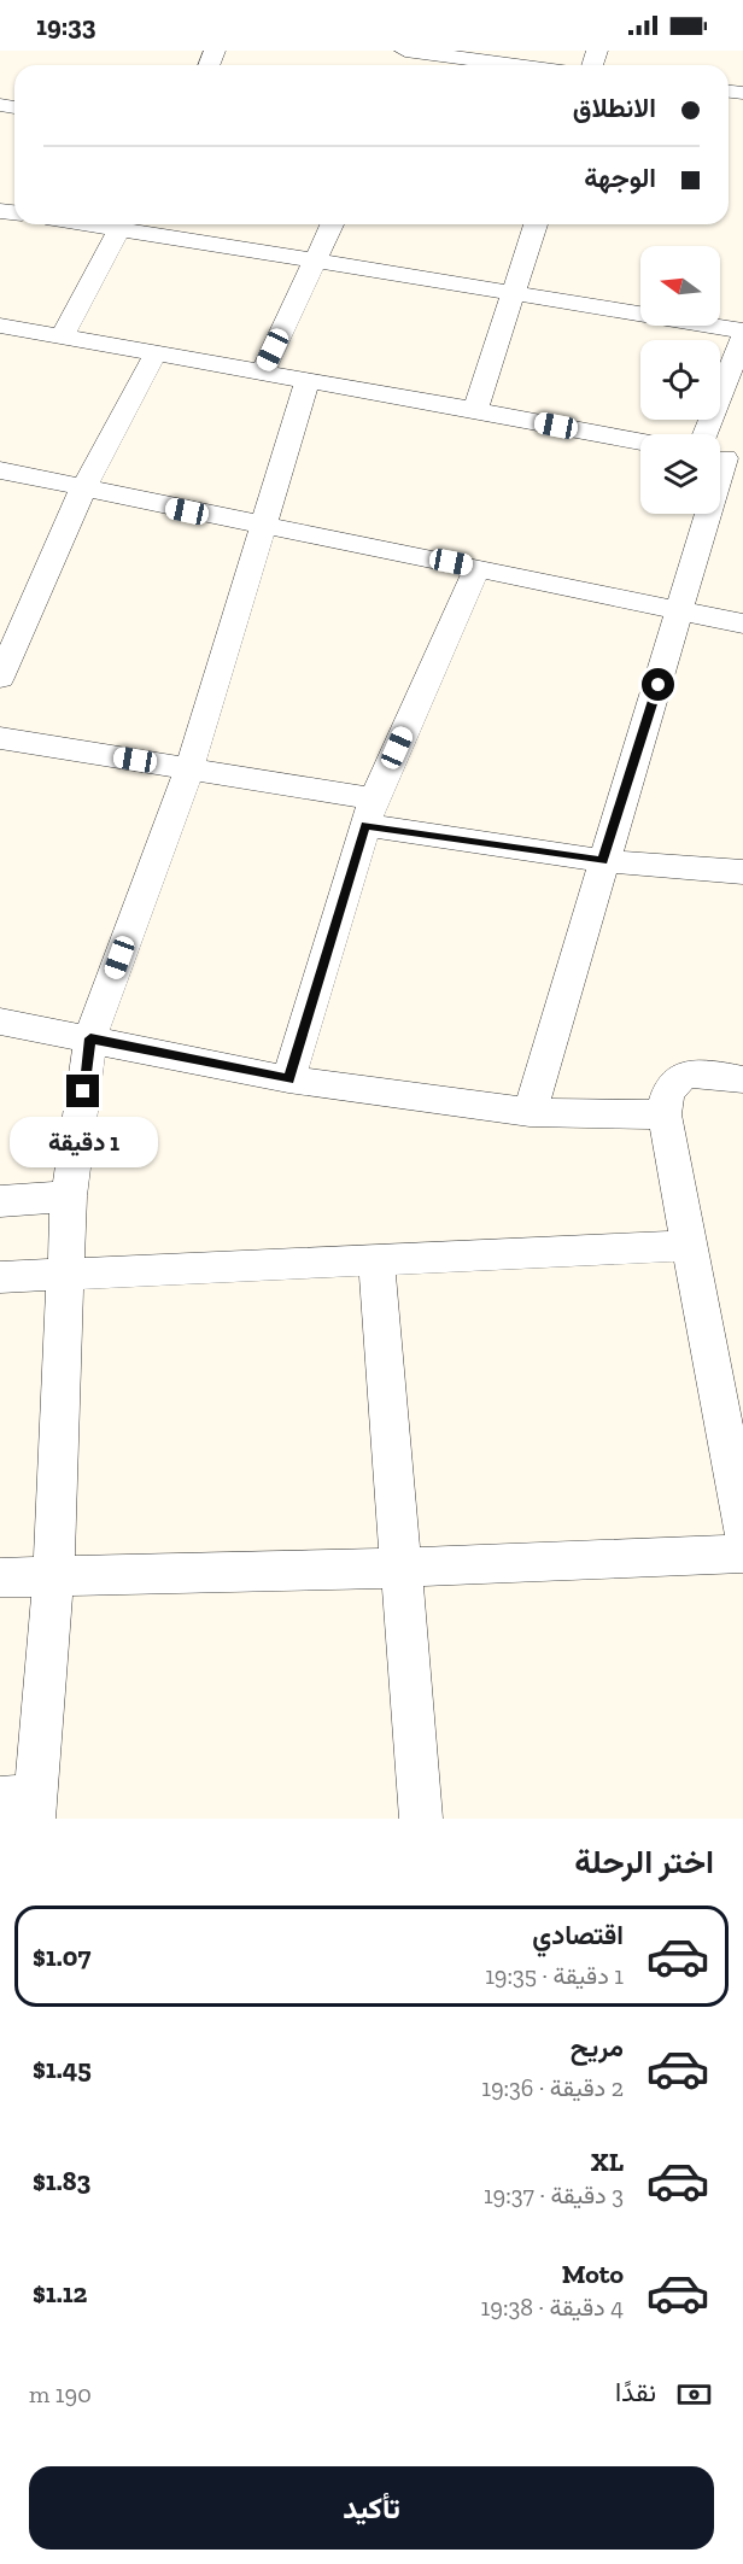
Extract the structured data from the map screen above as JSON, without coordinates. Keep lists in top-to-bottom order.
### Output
{
  "north": "left",
  "page": {
    "status": "19:33",
    "banner": ["الانطلاق", "الوجهة"],
    "bubble": "1 دقيقة",
    "heading": "اختر الرحلة",
    "list": [
      {
        "name": "اقتصادي",
        "note": "1 دقيقة · 19:35",
        "value": "$1.07"
      },
      {
        "name": "مريح",
        "note": "2 دقيقة · 19:36",
        "value": "$1.45"
      },
      {
        "name": "XL",
        "note": "3 دقيقة · 19:37",
        "value": "$1.83"
      },
      {
        "name": "Moto",
        "note": "4 دقيقة · 19:38",
        "value": "$1.12"
      }
    ],
    "pay": ["نقدًا", "190 m"],
    "buttons": "تأكيد"
  }
}
